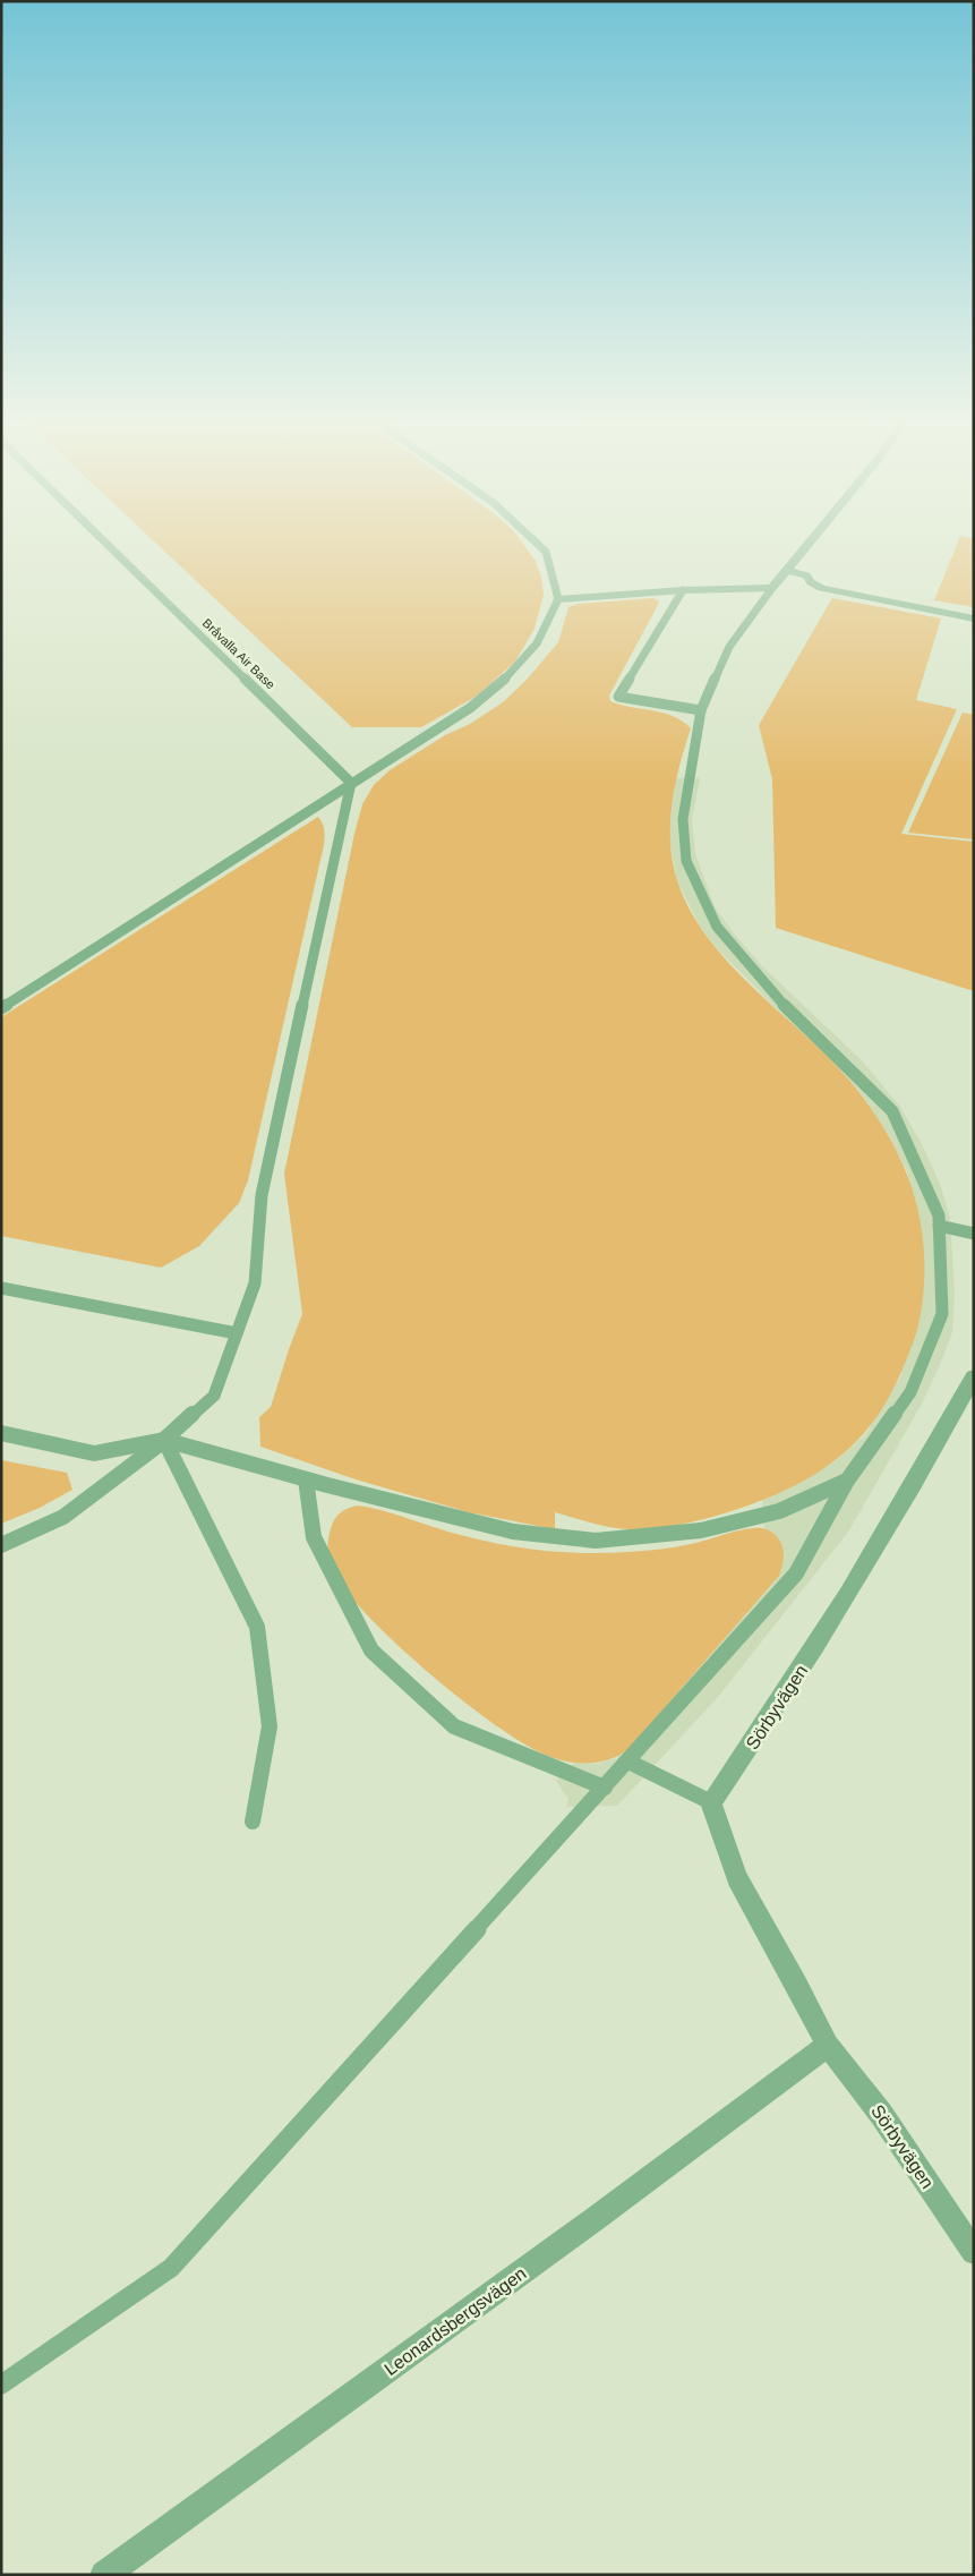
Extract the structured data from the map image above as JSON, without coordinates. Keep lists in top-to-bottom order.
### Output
{
  "streets": {
    "street": ["Sörbyvägen", "Leonardsbergsvägen"],
    "lane": ["Bråvalla Air Base"]
  },
  "crossings": [
    ["Sörbyvägen", "Leonardsbergsvägen"]
  ]
}
